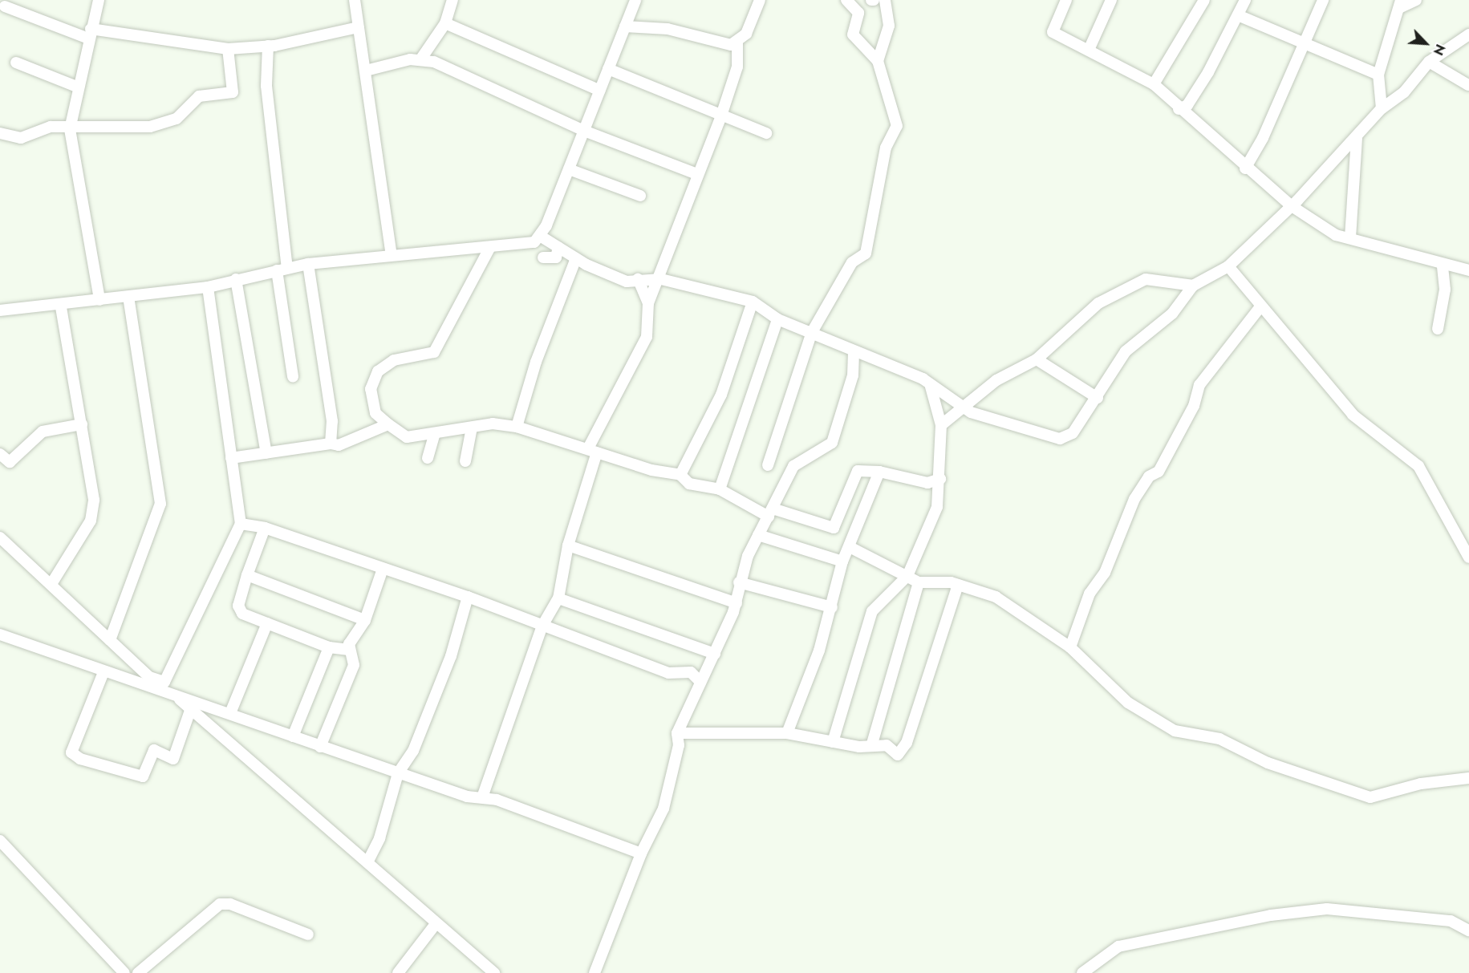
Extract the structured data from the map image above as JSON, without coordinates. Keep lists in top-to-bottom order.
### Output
{
  "north": "bottom right"
}
